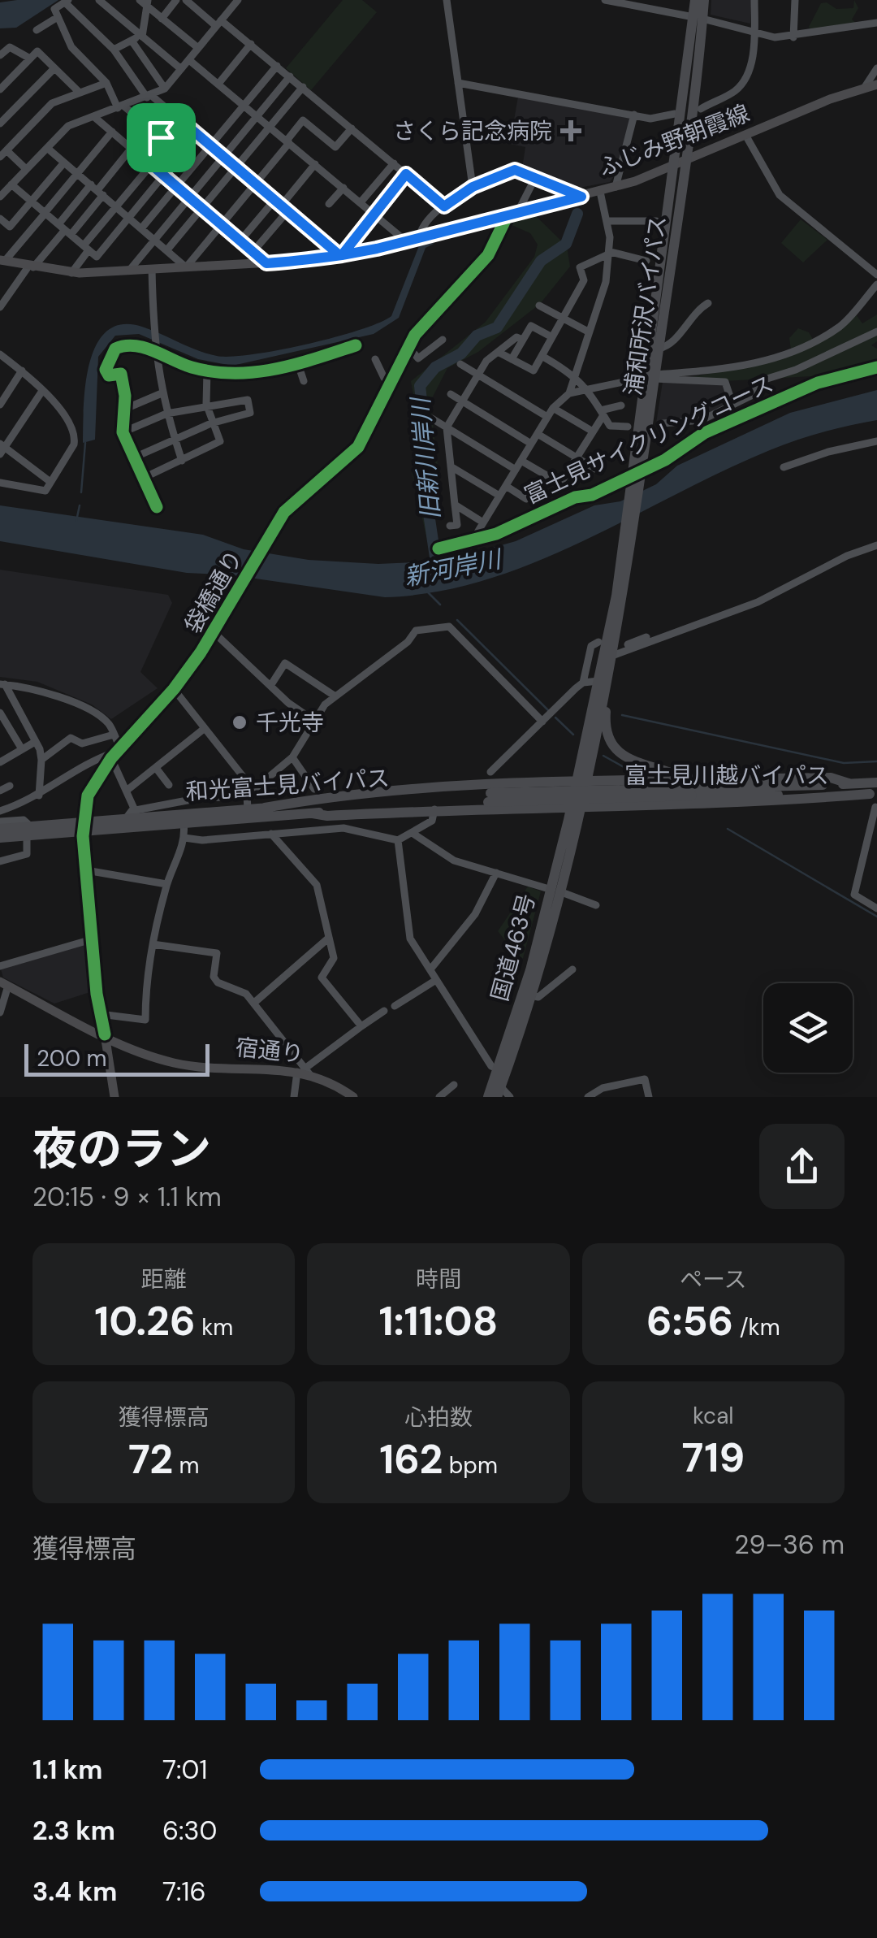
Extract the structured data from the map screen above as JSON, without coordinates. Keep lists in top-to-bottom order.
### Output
{
  "streets": {
    "highway": [
      "浦和所沢バイパス",
      "富士見川越バイパス",
      "和光富士見バイパス",
      "国道463号"
    ],
    "main road": ["ふじみ野朝霞線", "宿通り"],
    "street": ["袋橋通り"],
    "cycle path": ["富士見サイクリングコース"]
  },
  "crossings": [
    ["ふじみ野朝霞線", "浦和所沢バイパス"],
    ["ふじみ野朝霞線", "袋橋通り"],
    ["浦和所沢バイパス", "富士見川越バイパス"],
    ["浦和所沢バイパス", "和光富士見バイパス"],
    ["浦和所沢バイパス", "国道463号"],
    ["袋橋通り", "和光富士見バイパス"],
    ["袋橋通り", "宿通り"],
    ["富士見川越バイパス", "和光富士見バイパス"],
    ["富士見川越バイパス", "国道463号"],
    ["和光富士見バイパス", "国道463号"]
  ],
  "water": ["旧新川岸川", "新河岸川"],
  "places": {
    "health": ["さくら記念病院"],
    "other": ["千光寺"]
  },
  "scale_bar": "200 m",
  "page": {
    "scale": "200 m",
    "heading": ["夜のラン", "20:15 · 9 × 1.1 km"],
    "stats": [
      ["距離", "10.26 km"],
      ["時間", "1:11:08"],
      ["ペース", "6:56 /km"],
      ["獲得標高", "72 m"],
      ["心拍数", "162 bpm"],
      ["kcal", "719"]
    ],
    "chart": ["獲得標高", "29–36 m"],
    "list": [
      {
        "name": "1.1 km",
        "note": "7:01"
      },
      {
        "name": "2.3 km",
        "note": "6:30"
      },
      {
        "name": "3.4 km",
        "note": "7:16"
      }
    ]
  }
}
